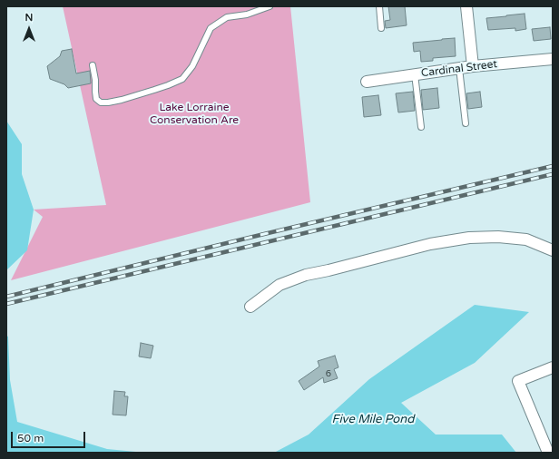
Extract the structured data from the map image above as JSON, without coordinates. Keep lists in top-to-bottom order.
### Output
{
  "streets": {
    "street": ["Cardinal Street"]
  },
  "water": ["Five Mile Pond"],
  "parks": ["Lake Lorraine Conservation Are"],
  "house_numbers": ["6"],
  "scale_bar": "50 m",
  "north": "top"
}
